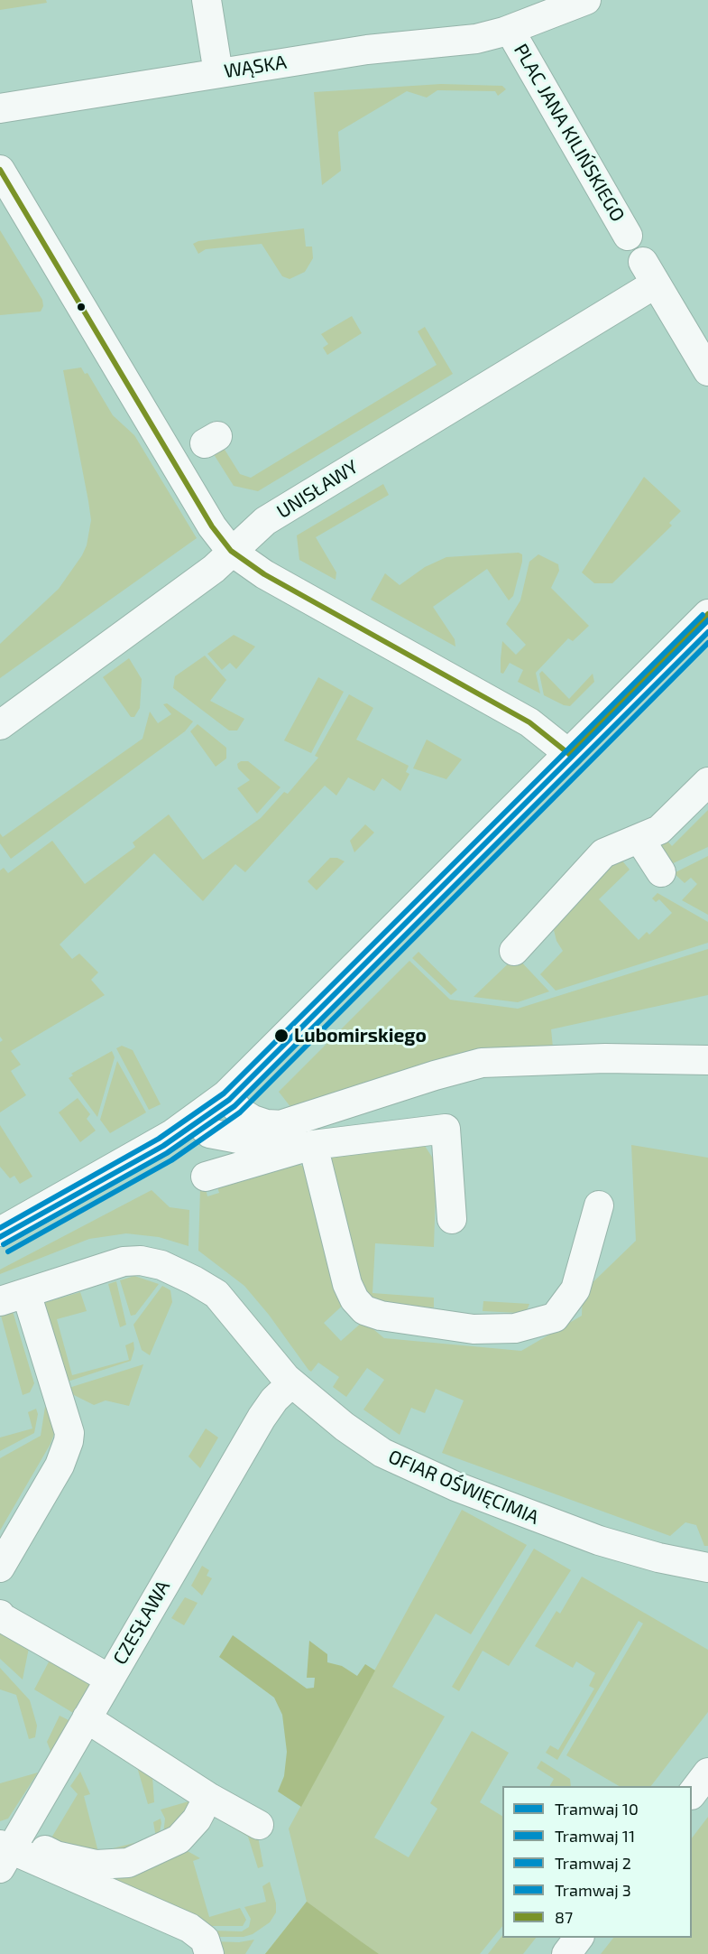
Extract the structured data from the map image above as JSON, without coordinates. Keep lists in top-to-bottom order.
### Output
{
  "streets": {
    "street": [
      "WĄSKA",
      "PLAC JANA KILIŃSKIEGO",
      "UNISŁAWY",
      "OFIAR OŚWIĘCIMIA",
      "CZESŁAWA"
    ]
  },
  "crossings": [
    ["WĄSKA", "PLAC JANA KILIŃSKIEGO"],
    ["OFIAR OŚWIĘCIMIA", "CZESŁAWA"]
  ],
  "places": ["Lubomirskiego"],
  "lines": [
    "transit line 87",
    "tram line 2",
    "tram line 10",
    "tram line 11",
    "tram line 3"
  ],
  "legend": [
    "Tramwaj 10",
    "Tramwaj 11",
    "Tramwaj 2",
    "Tramwaj 3",
    "87"
  ]
}
